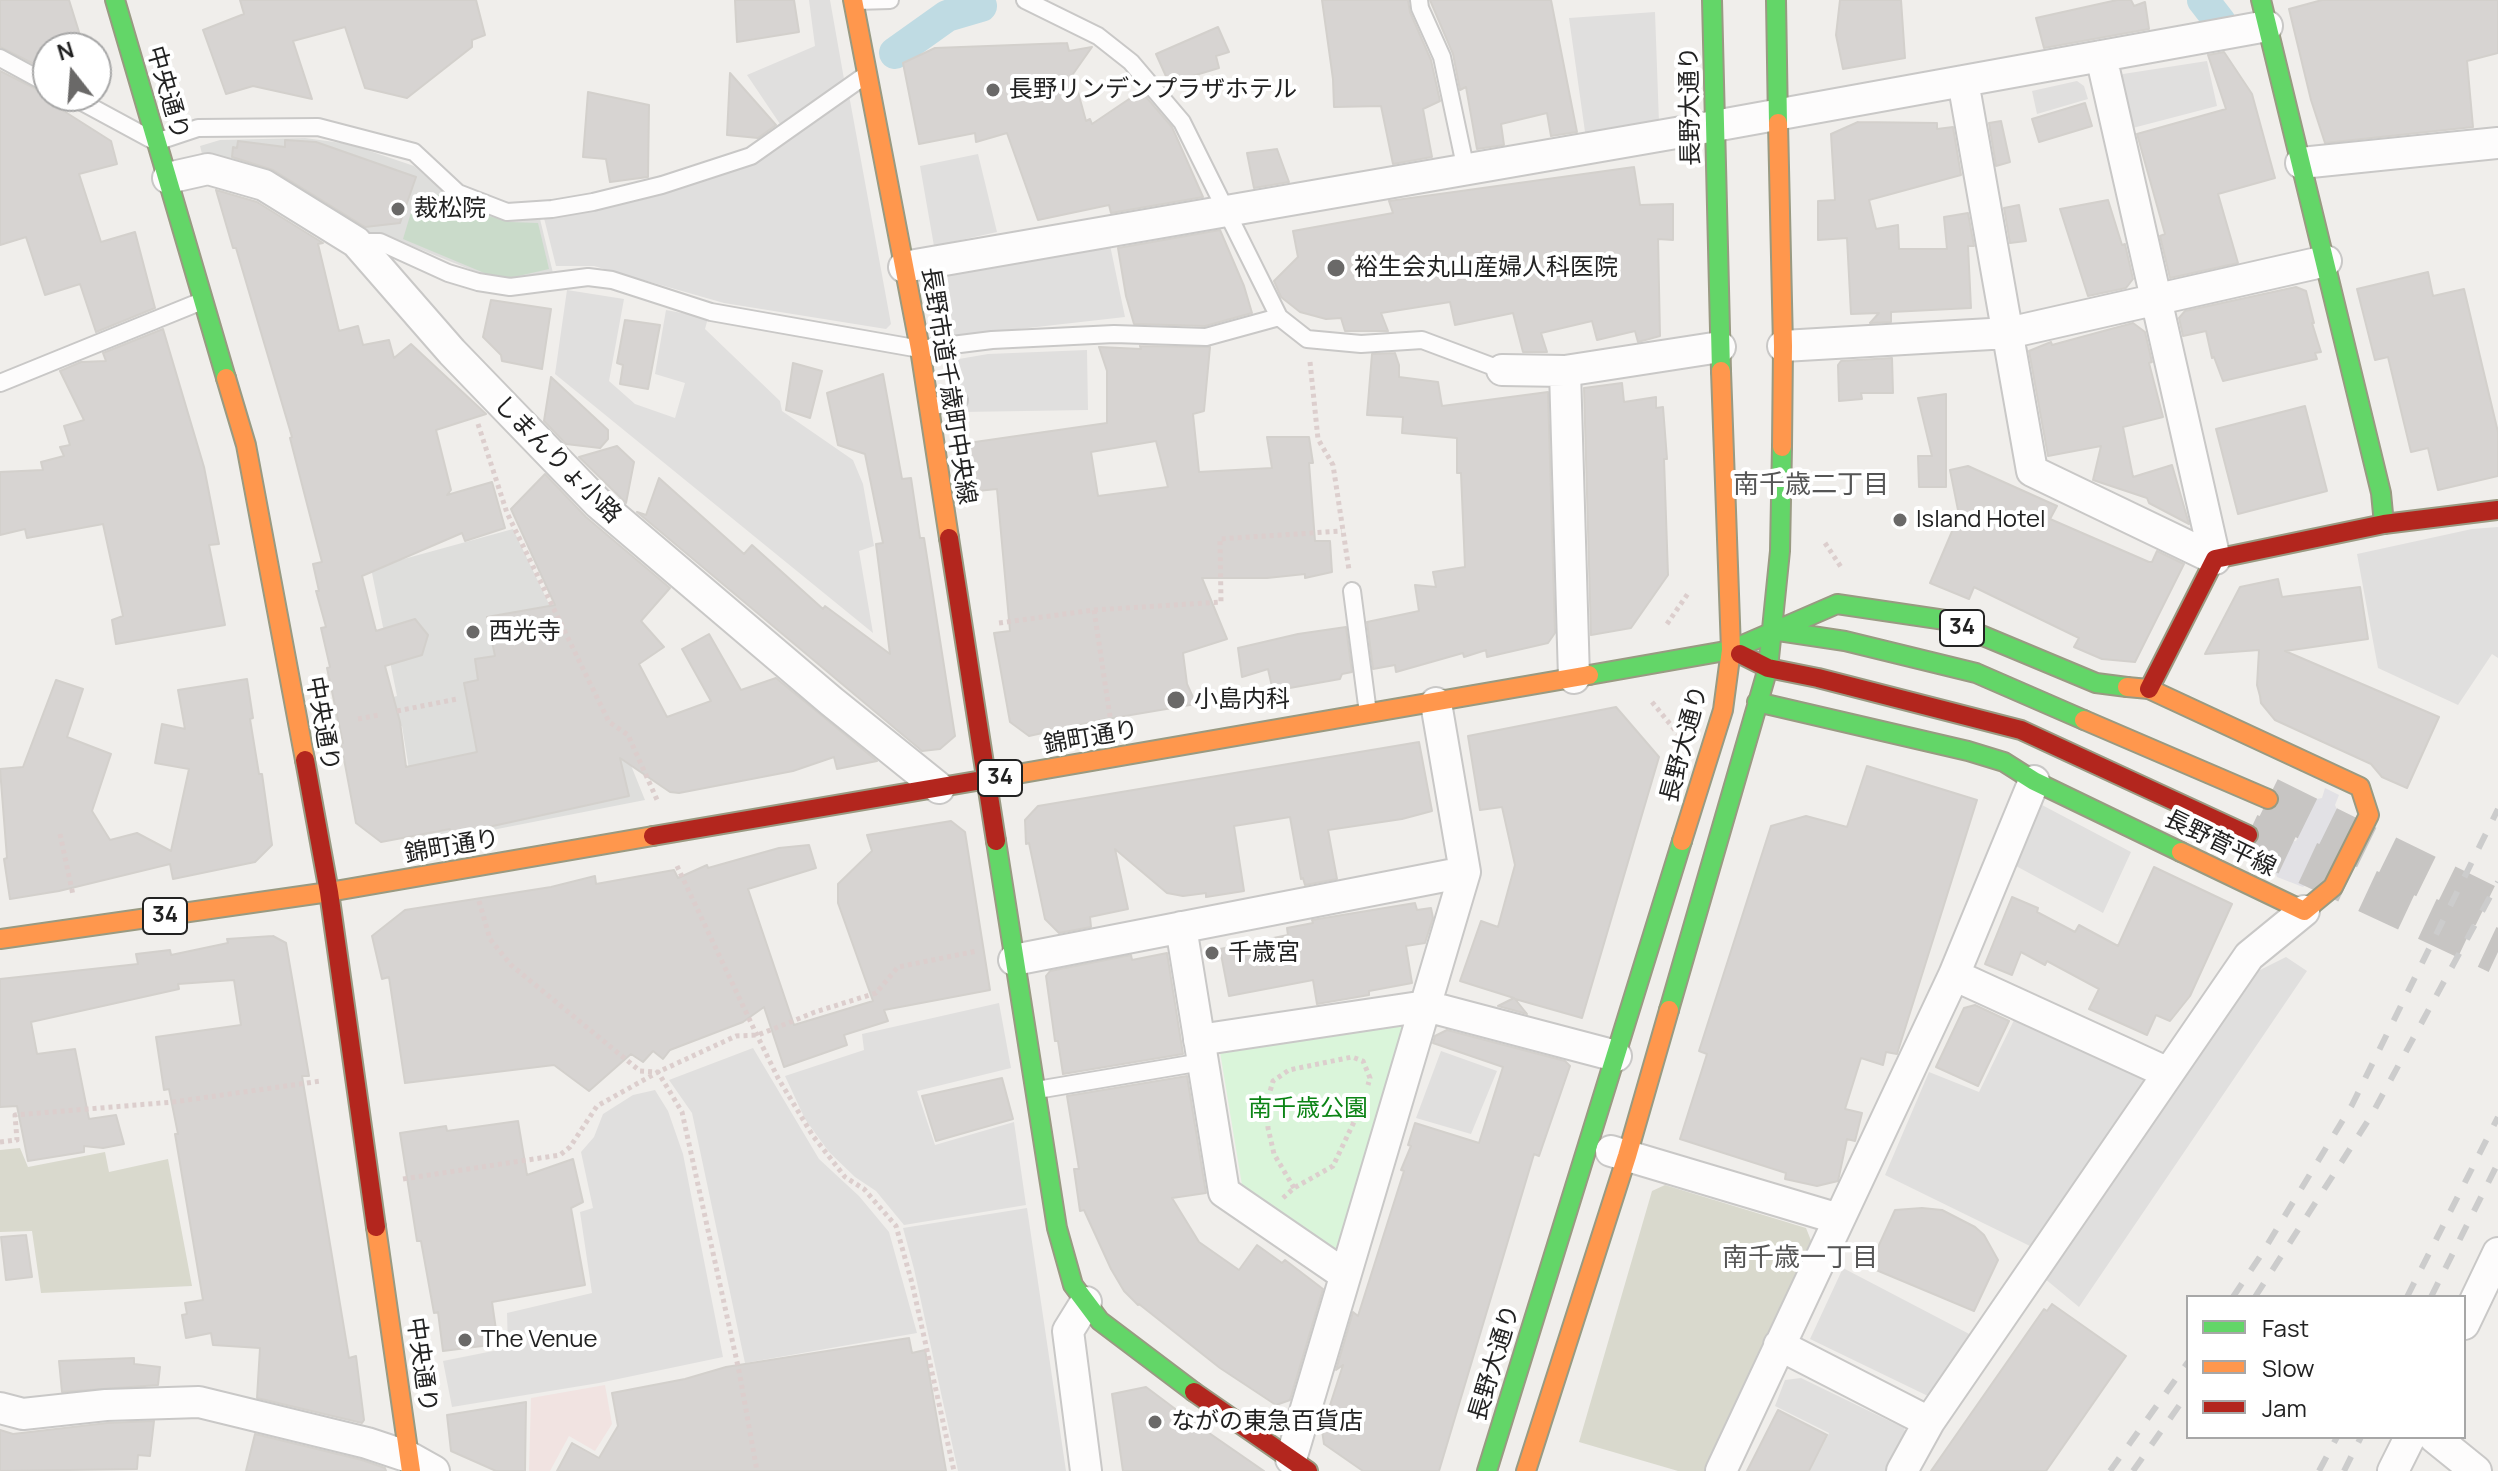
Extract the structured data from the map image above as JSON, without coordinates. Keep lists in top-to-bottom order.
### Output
{
  "streets": {
    "street": [
      "中央通り",
      "長野大通り",
      "長野市道千歳町中央線",
      "しまんりょ小路",
      "34",
      "錦町通り",
      "長野菅平線"
    ]
  },
  "crossings": [
    ["中央通り", "しまんりょ小路"],
    ["中央通り", "34"],
    ["中央通り", "錦町通り"],
    ["長野大通り", "34"],
    ["長野大通り", "錦町通り"],
    ["長野市道千歳町中央線", "錦町通り"],
    ["しまんりょ小路", "錦町通り"],
    ["34", "錦町通り"],
    ["34", "長野菅平線"]
  ],
  "districts": ["南千歳二丁目", "南千歳一丁目"],
  "parks": ["南千歳公園"],
  "places": [
    "長野リンデンプラザホテル",
    "裁松院",
    "裕生会丸山産婦人科医院",
    "Island Hotel",
    "西光寺",
    "小島内科",
    "千歳宮",
    "The Venue",
    "ながの東急百貨店"
  ],
  "legend": ["Fast", "Slow", "Jam"],
  "north": "top"
}
